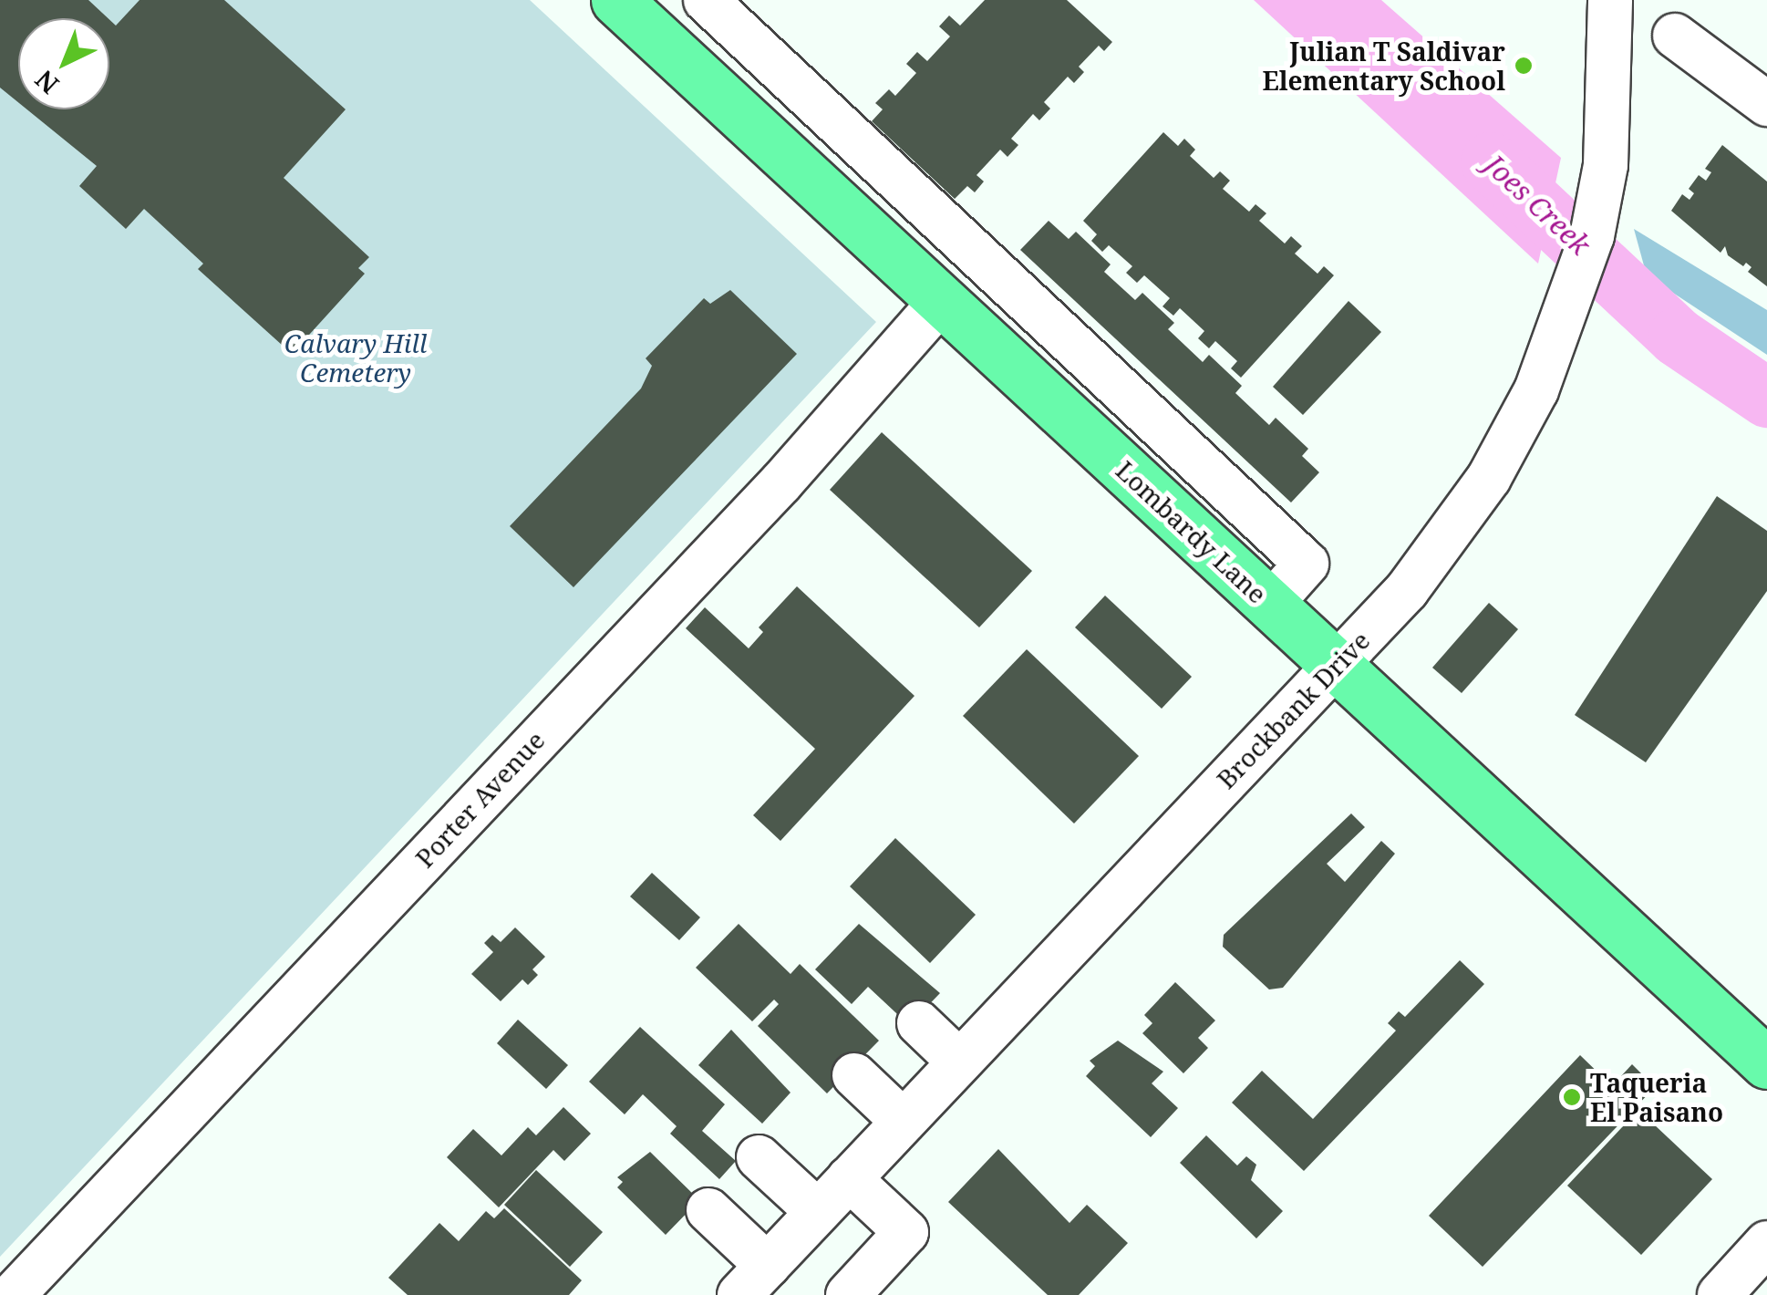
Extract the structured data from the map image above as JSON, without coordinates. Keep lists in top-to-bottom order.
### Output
{
  "streets": {
    "main road": ["Lombardy Lane"],
    "street": ["Brockbank Drive", "Porter Avenue"]
  },
  "crossings": [
    ["Lombardy Lane", "Brockbank Drive"],
    ["Lombardy Lane", "Porter Avenue"]
  ],
  "water": ["Joes Creek"],
  "parks": ["Calvary Hill Cemetery"],
  "places": ["Julian T Saldivar Elementary School", "Taqueria El Paisano"],
  "north": "bottom left"
}
